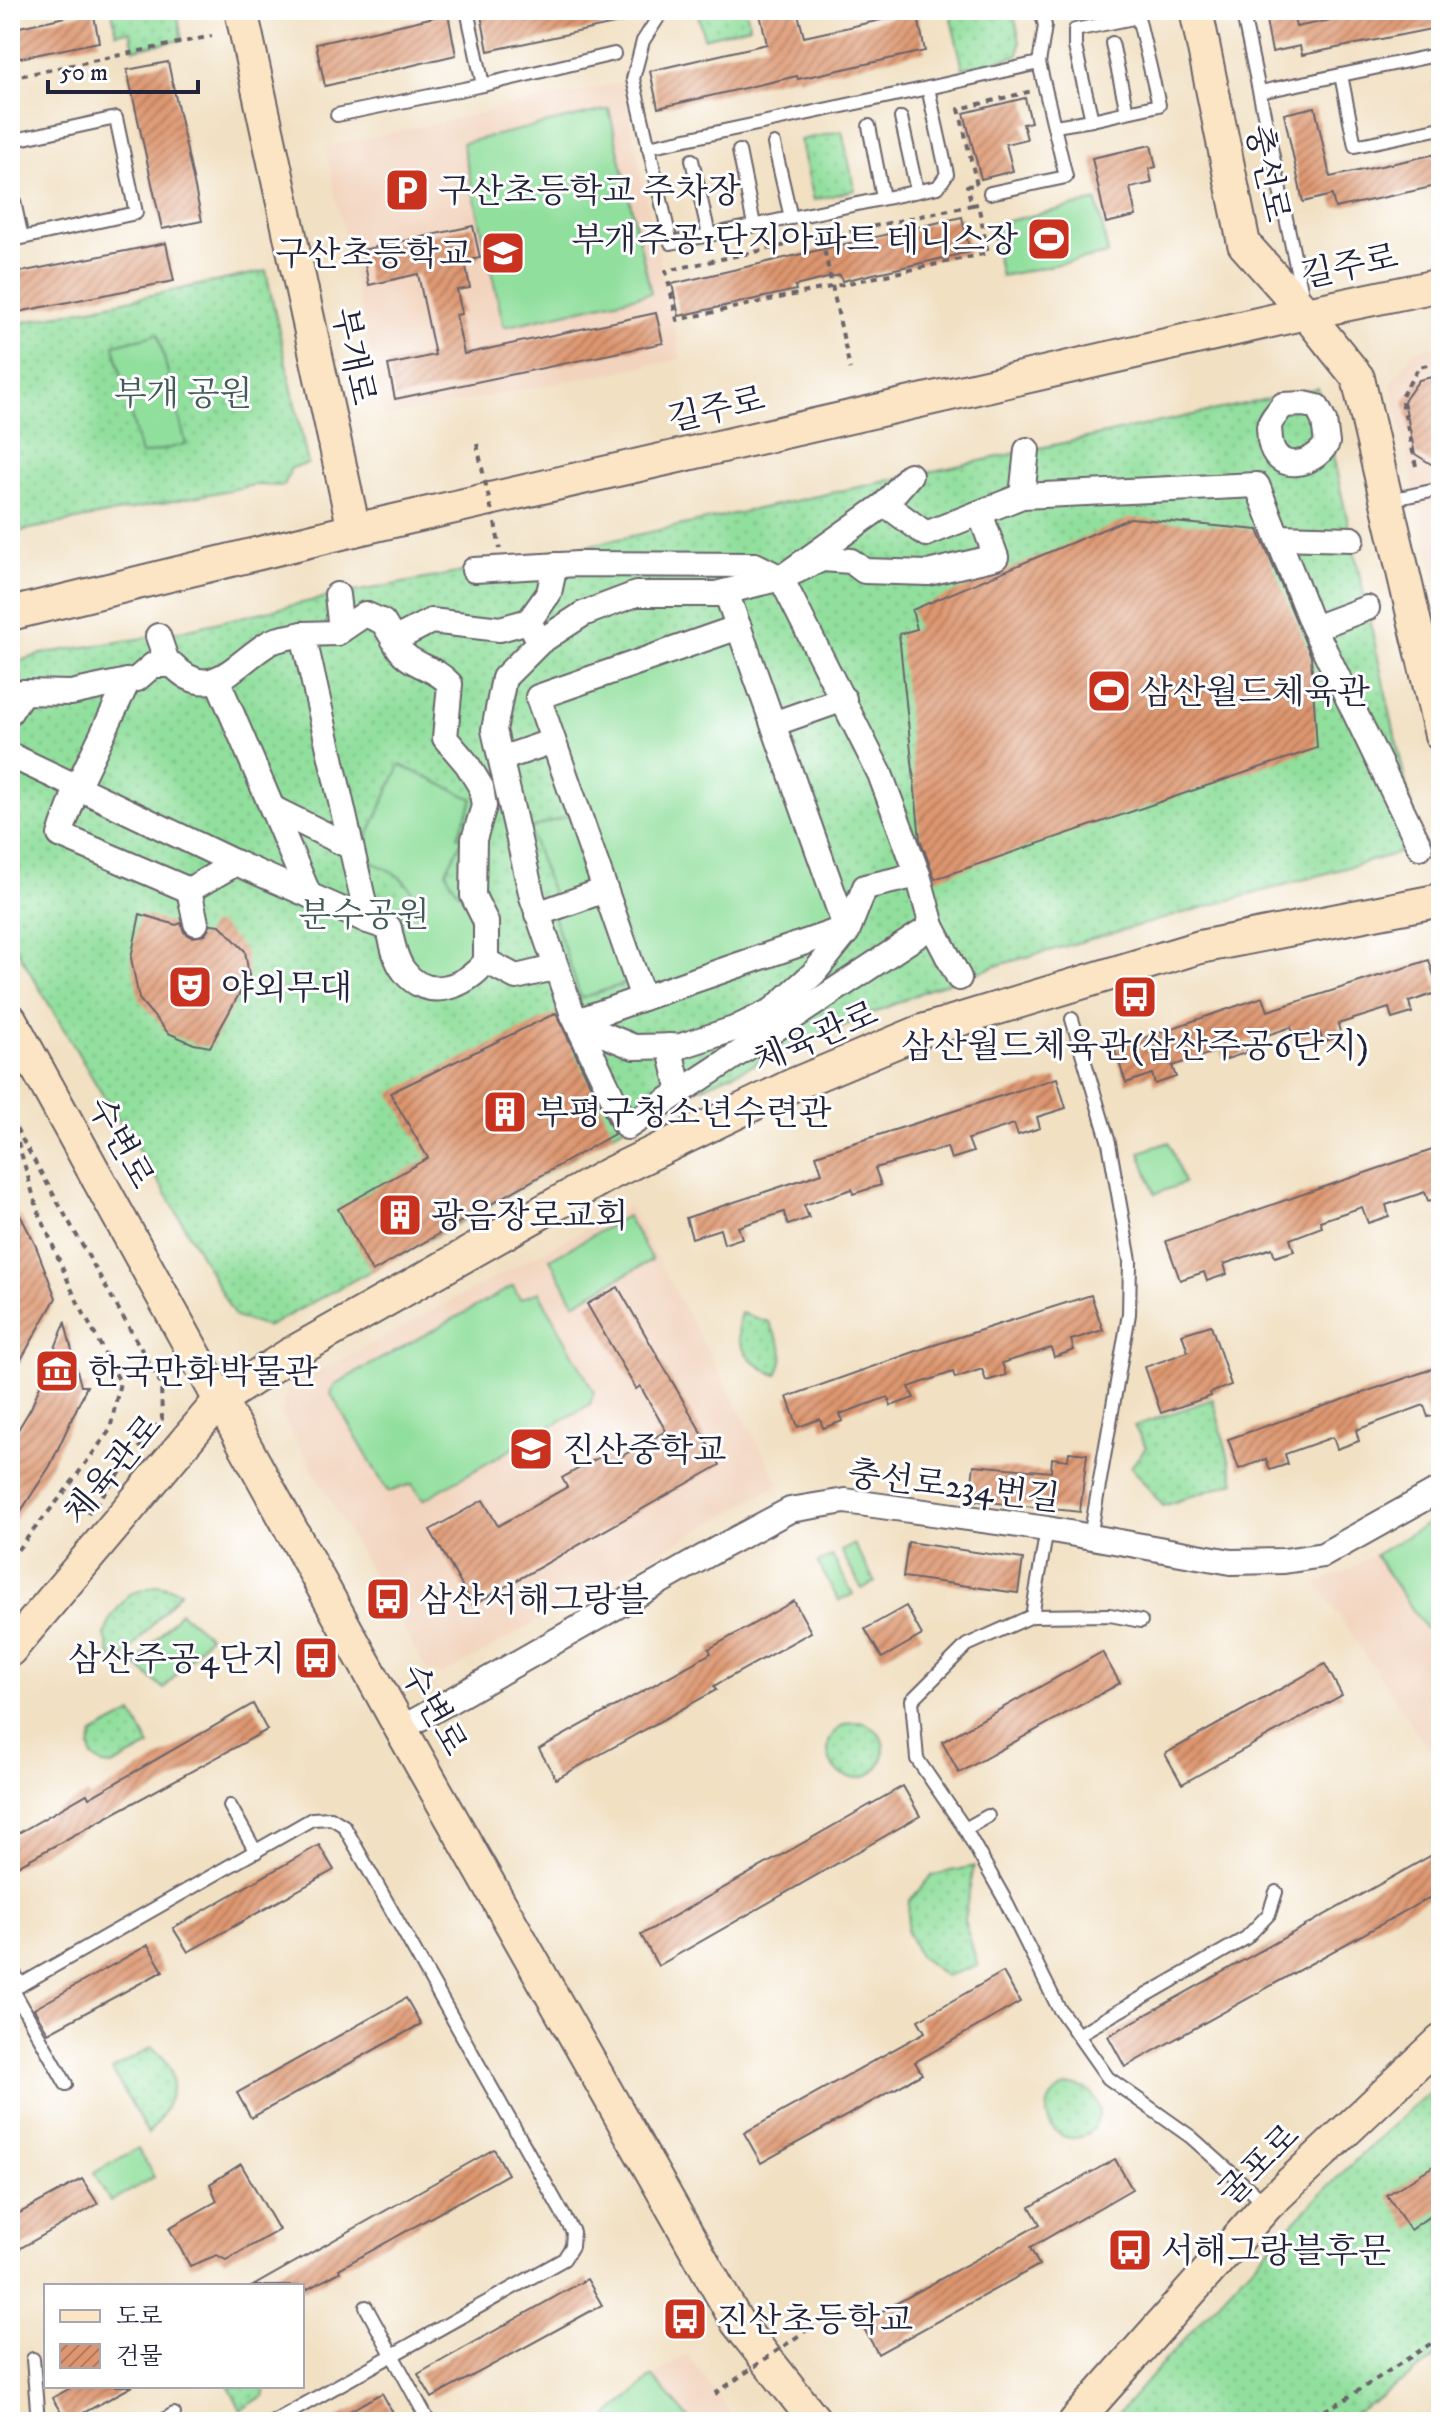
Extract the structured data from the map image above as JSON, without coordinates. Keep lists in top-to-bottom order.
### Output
{
  "streets": {
    "street": [
      "충선로",
      "길주로",
      "부개로",
      "체육관로",
      "수변로",
      "충선로234번길",
      "굴포로"
    ]
  },
  "crossings": [
    ["충선로", "길주로"],
    ["길주로", "부개로"],
    ["체육관로", "수변로"],
    ["수변로", "충선로234번길"]
  ],
  "parks": ["부개 공원", "분수공원"],
  "places": {
    "parking": ["구산초등학교 주차장"],
    "sports": ["부개주공1단지아파트 테니스장", "삼산월드체육관"],
    "school or university": ["구산초등학교", "진산중학교"],
    "theatre": ["야외무대"],
    "bus stop": [
      "삼산월드체육관(삼산주공6단지)",
      "삼산서해그랑블",
      "삼산주공4단지",
      "서해그랑블후문",
      "진산초등학교"
    ],
    "building": ["부평구청소년수련관", "광음장로교회"],
    "museum": ["한국만화박물관"]
  },
  "legend": ["도로", "건물"],
  "scale_bar": "50 m"
}
